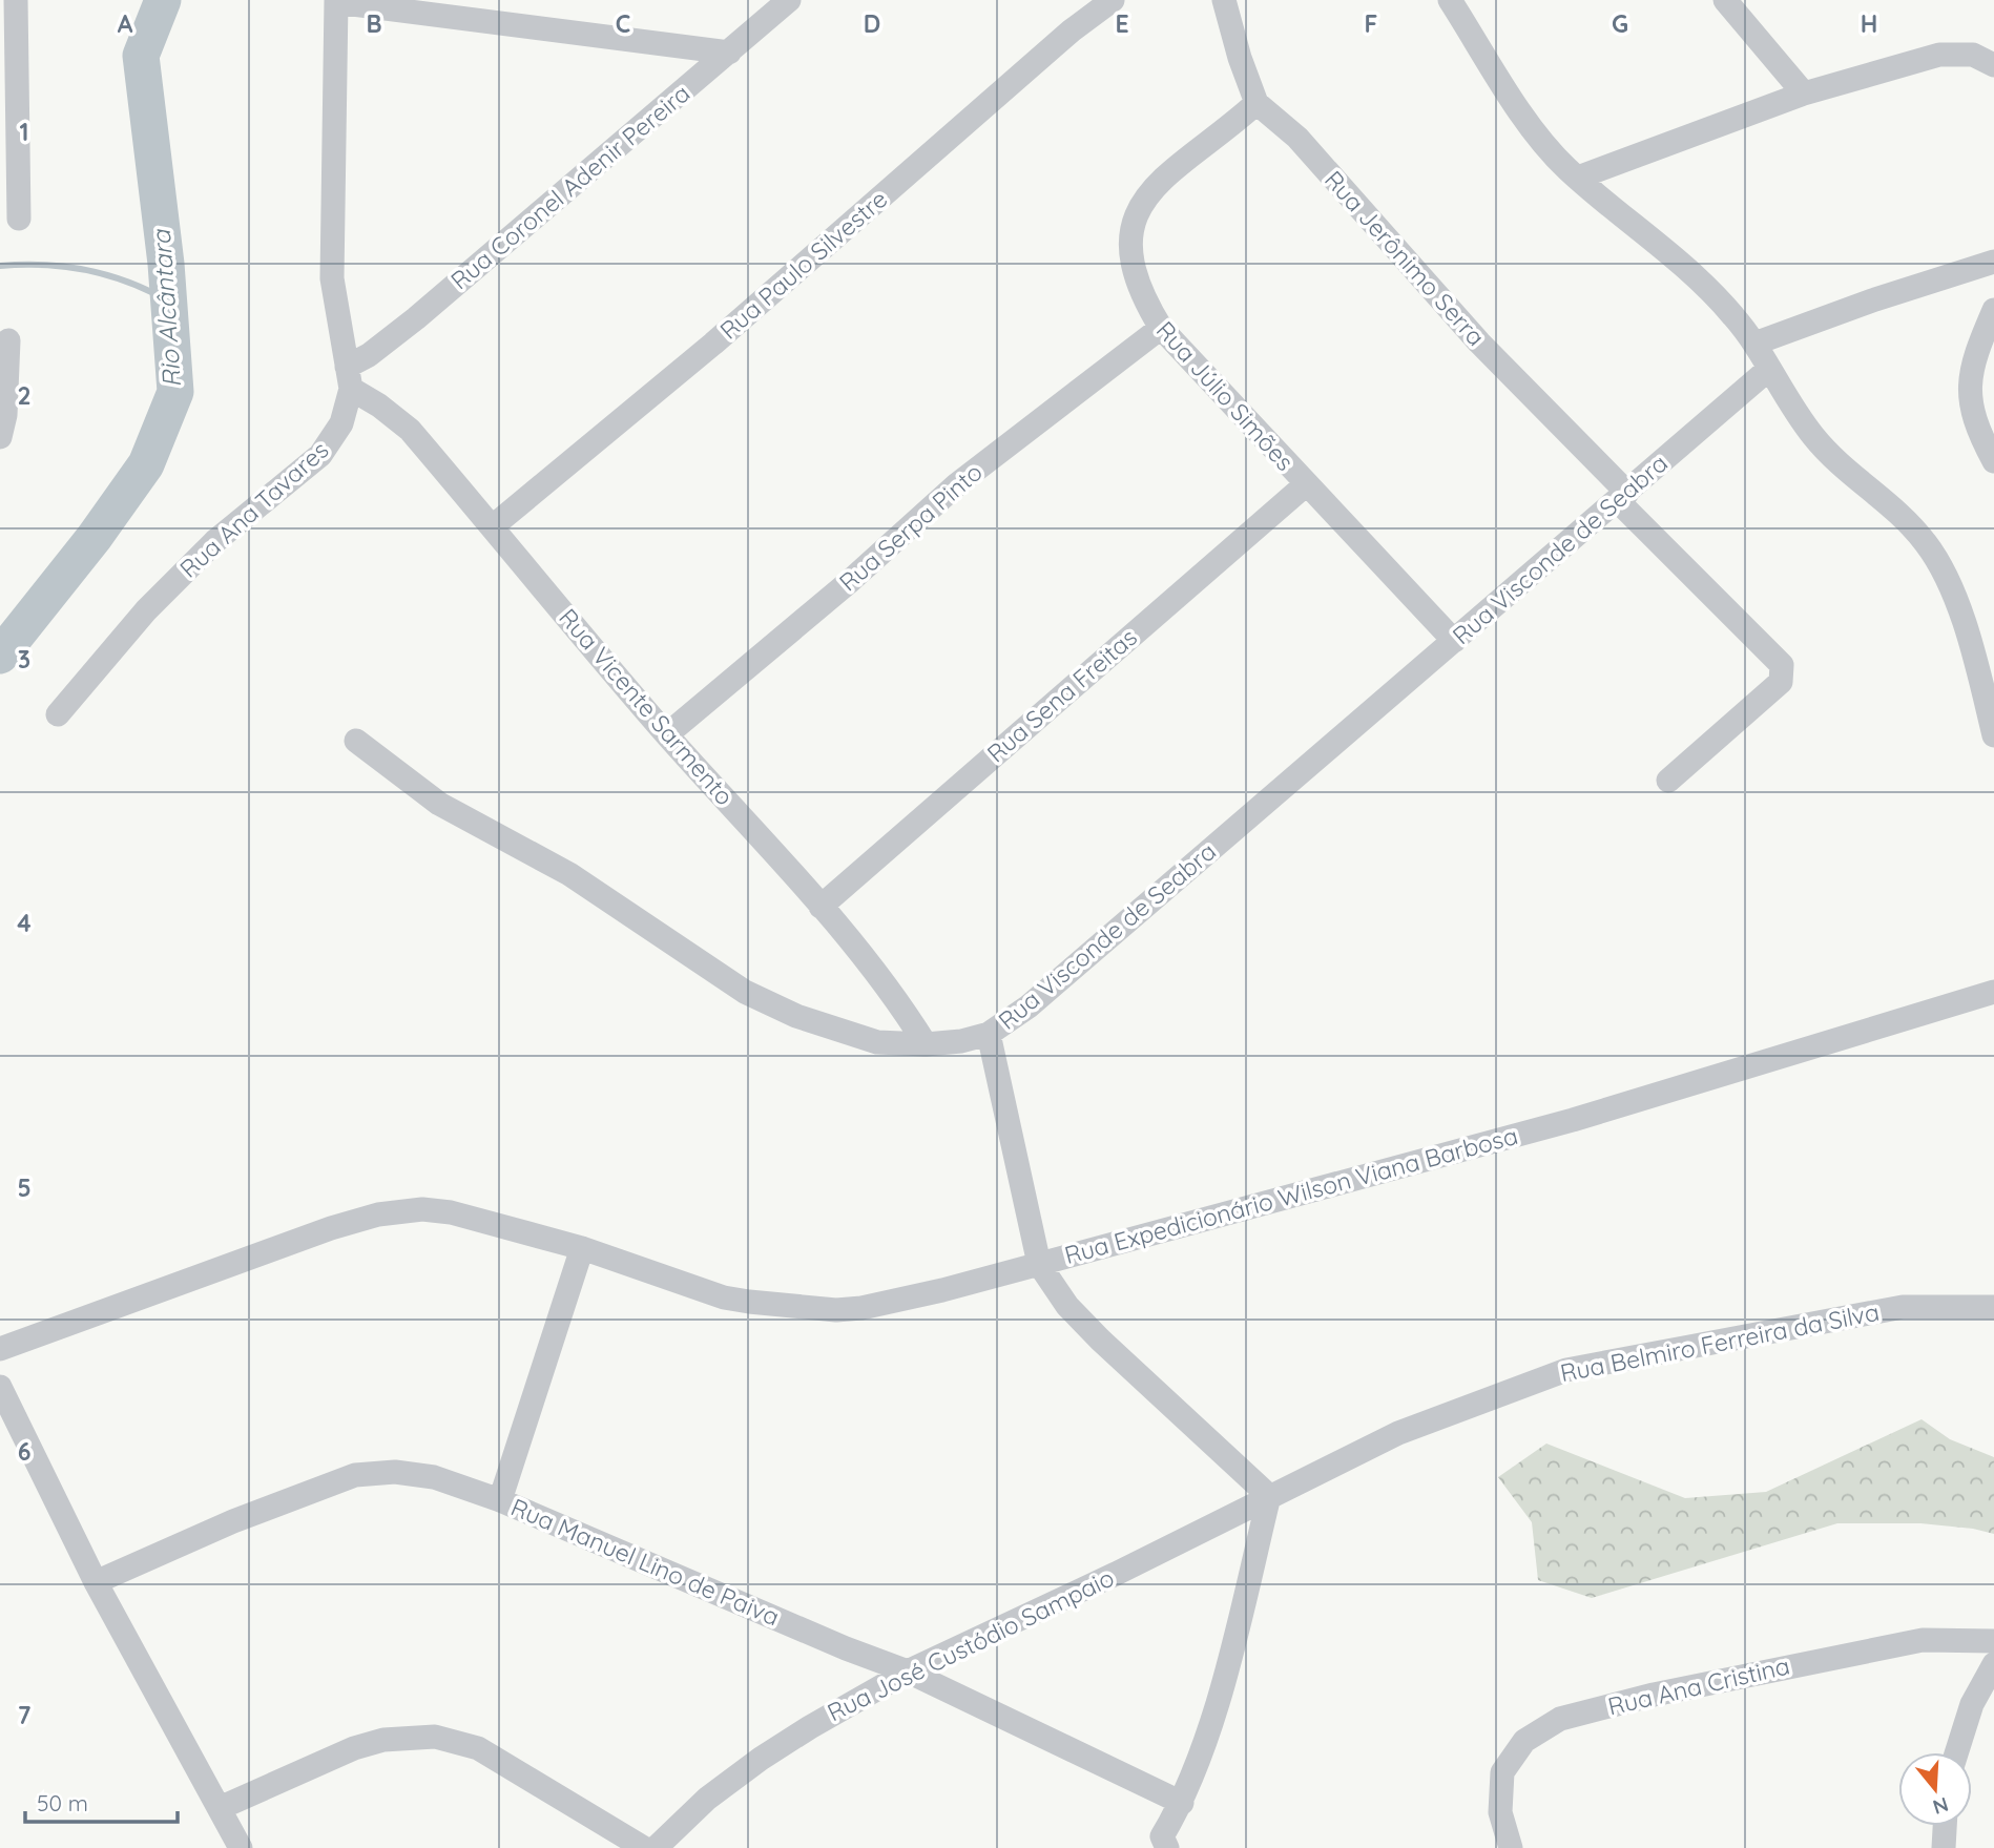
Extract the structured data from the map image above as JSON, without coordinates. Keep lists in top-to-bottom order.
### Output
{
  "streets": {
    "street": [
      "Rua Coronel Adenir Pereira",
      "Rua Jerônimo Serra",
      "Rua Paulo Silvestre",
      "Rua Júlio Simões",
      "Rua Ana Tavares",
      "Rua Serpa Pinto",
      "Rua Visconde de Seabra",
      "Rua Sena Freitas",
      "Rua Vicente Sarmento",
      "Rua Expedicionário Wilson Viana Barbosa",
      "Rua Belmiro Ferreira da Silva",
      "Rua Manuel Lino de Paiva",
      "Rua José Custódio Sampaio",
      "Rua Ana Cristina"
    ]
  },
  "crossings": [
    ["Rua Coronel Adenir Pereira", "Rua Ana Tavares"],
    ["Rua Coronel Adenir Pereira", "Rua Vicente Sarmento"],
    ["Rua Jerônimo Serra", "Rua Júlio Simões"],
    ["Rua Jerônimo Serra", "Rua Visconde de Seabra"],
    ["Rua Paulo Silvestre", "Rua Vicente Sarmento"],
    ["Rua Júlio Simões", "Rua Serpa Pinto"],
    ["Rua Júlio Simões", "Rua Visconde de Seabra"],
    ["Rua Júlio Simões", "Rua Sena Freitas"],
    ["Rua Ana Tavares", "Rua Vicente Sarmento"],
    ["Rua Serpa Pinto", "Rua Vicente Sarmento"],
    ["Rua Visconde de Seabra", "Rua Vicente Sarmento"],
    ["Rua Sena Freitas", "Rua Vicente Sarmento"],
    ["Rua Belmiro Ferreira da Silva", "Rua José Custódio Sampaio"],
    ["Rua Manuel Lino de Paiva", "Rua José Custódio Sampaio"]
  ],
  "water": ["Rio Alcântara"],
  "scale_bar": "50 m",
  "north": "bottom",
  "grid": {
    "columns": [
      "A",
      "B",
      "C",
      "D",
      "E",
      "F",
      "G",
      "H"
    ],
    "rows": [
      "1",
      "2",
      "3",
      "4",
      "5",
      "6",
      "7"
    ]
  }
}
